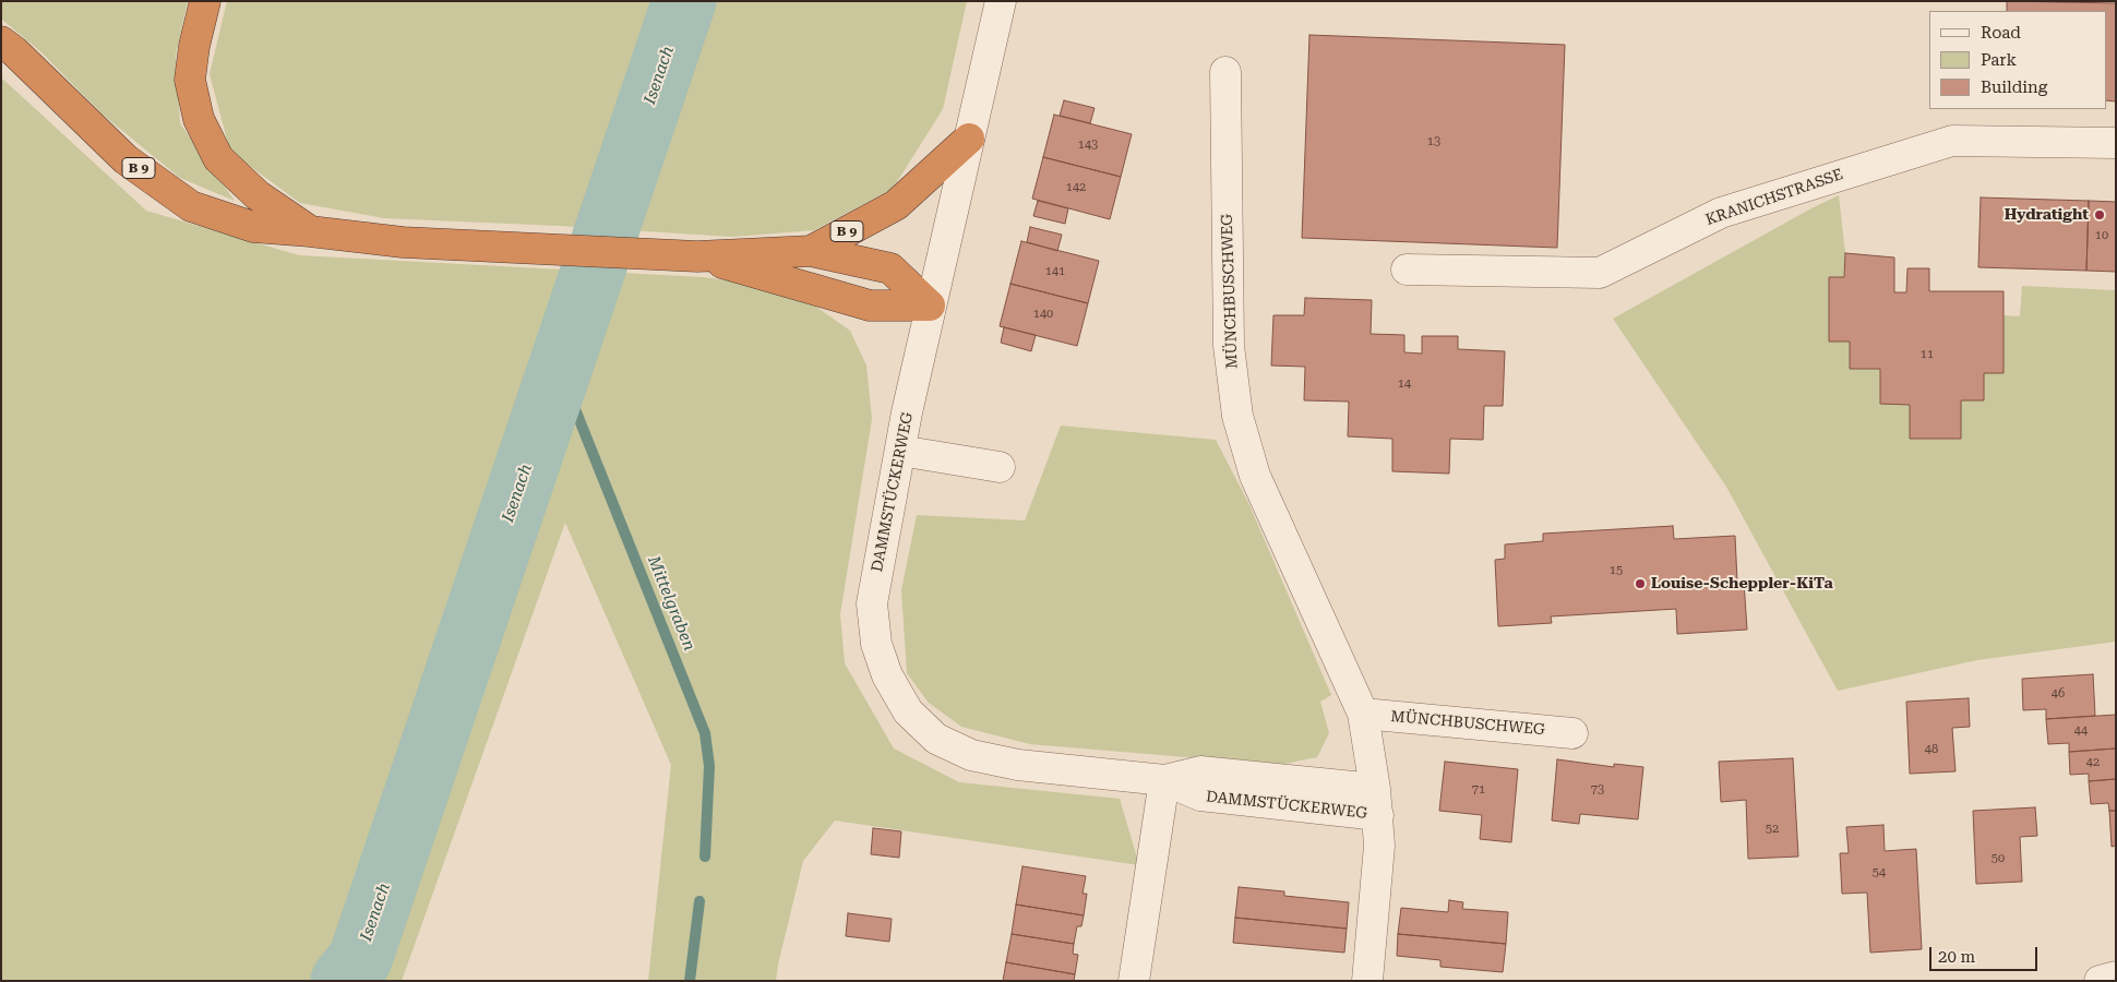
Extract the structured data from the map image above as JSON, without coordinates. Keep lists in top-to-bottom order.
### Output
{
  "streets": {
    "highway": ["B 9"],
    "street": ["KRANICHSTRASSE", "MÜNCHBUSCHWEG", "DAMMSTÜCKERWEG"]
  },
  "crossings": [
    ["B 9", "DAMMSTÜCKERWEG"],
    ["MÜNCHBUSCHWEG", "DAMMSTÜCKERWEG"]
  ],
  "water": ["Isenach", "Mittelgraben"],
  "places": ["Hydratight", "Louise-Scheppler-KiTa"],
  "house_numbers": [
    "13",
    "143",
    "142",
    "10",
    "141",
    "140",
    "11",
    "14",
    "15",
    "46",
    "44",
    "48",
    "42",
    "71",
    "73",
    "52",
    "50",
    "54"
  ],
  "legend": ["Road", "Park", "Building"],
  "scale_bar": "20 m"
}
